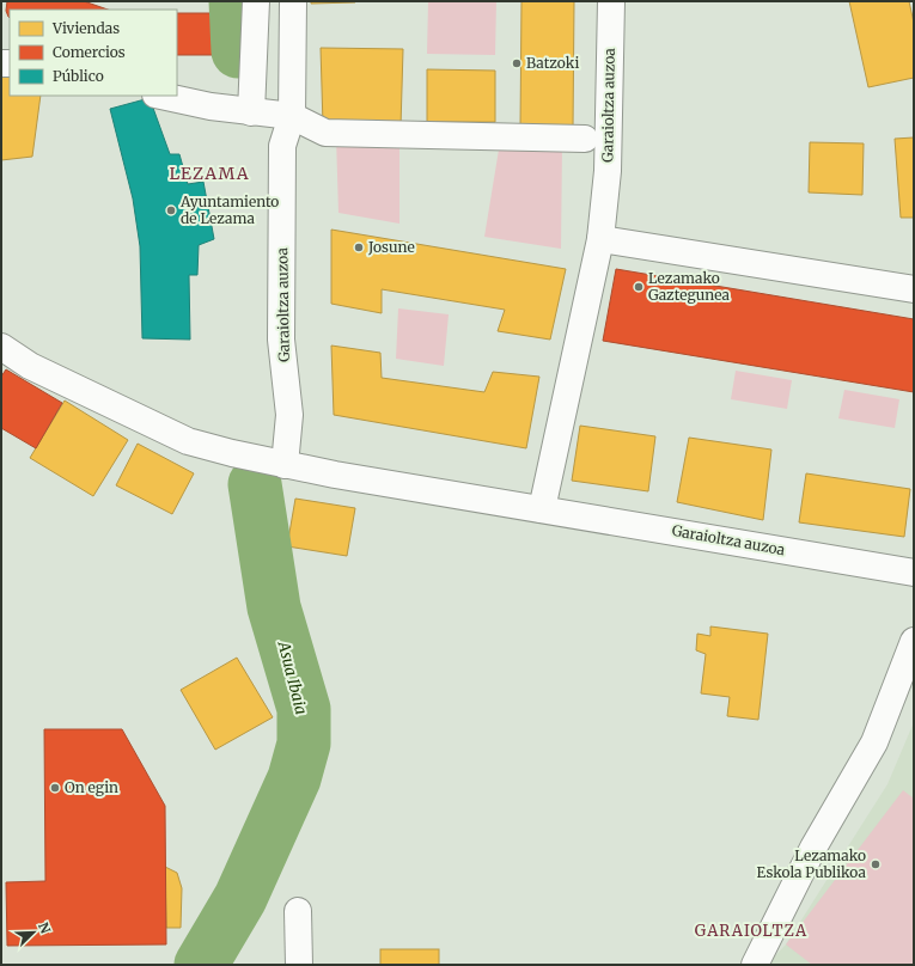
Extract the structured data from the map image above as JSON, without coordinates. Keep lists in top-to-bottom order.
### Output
{
  "streets": {
    "street": ["Garaioltza auzoa"]
  },
  "districts": ["LEZAMA", "GARAIOLTZA"],
  "water": ["Asua Ibaia"],
  "places": [
    "Batzoki",
    "Ayuntamiento de Lezama",
    "Josune",
    "Lezamako Gaztegunea",
    "On egin",
    "Lezamako Eskola Publikoa"
  ],
  "legend": ["Viviendas", "Comercios", "Público"],
  "north": "top right"
}
